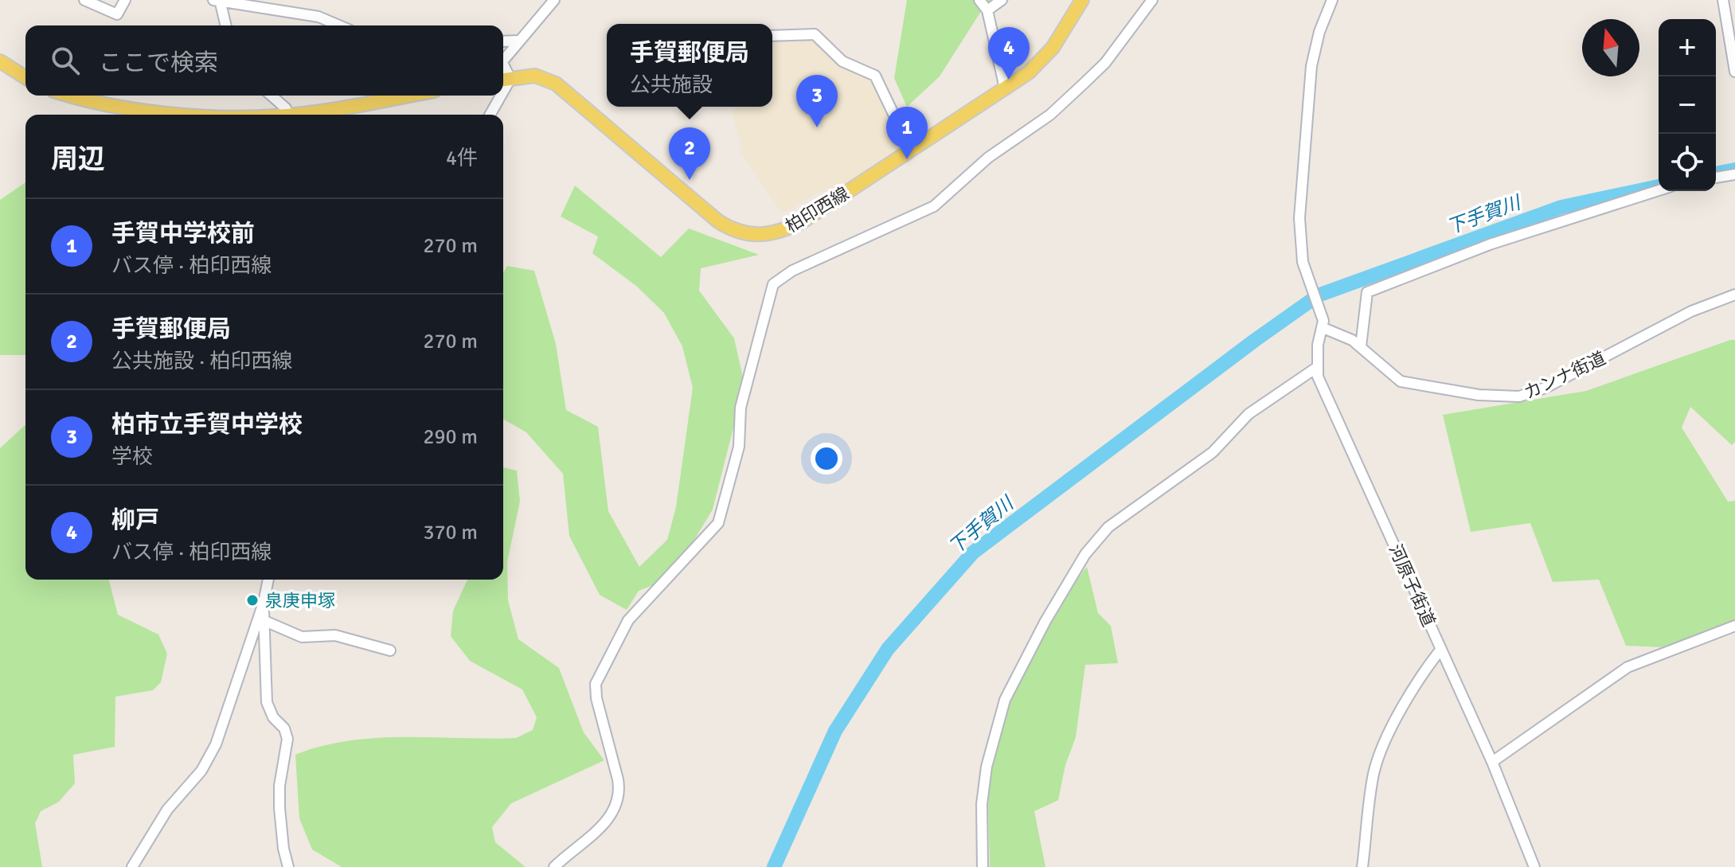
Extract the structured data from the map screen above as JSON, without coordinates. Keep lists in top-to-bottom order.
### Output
{
  "streets": {
    "main road": ["柏印西線"],
    "street": ["カンナ街道", "河原子街道"]
  },
  "water": ["下手賀川"],
  "places": ["泉庚申塚"],
  "north": "top",
  "page": {
    "map_buttons": ["+", "−"],
    "popup": ["手賀郵便局", "公共施設"],
    "search": "ここで検索",
    "pins": [
      "4",
      "3",
      "1",
      "2"
    ],
    "heading": ["周辺", "4件"],
    "list": [
      {
        "mark": "1",
        "name": "手賀中学校前",
        "note": "バス停 · 柏印西線",
        "value": "270 m"
      },
      {
        "mark": "2",
        "name": "手賀郵便局",
        "note": "公共施設 · 柏印西線",
        "value": "270 m"
      },
      {
        "mark": "3",
        "name": "柏市立手賀中学校",
        "note": "学校",
        "value": "290 m"
      },
      {
        "mark": "4",
        "name": "柳戸",
        "note": "バス停 · 柏印西線",
        "value": "370 m"
      }
    ]
  }
}
